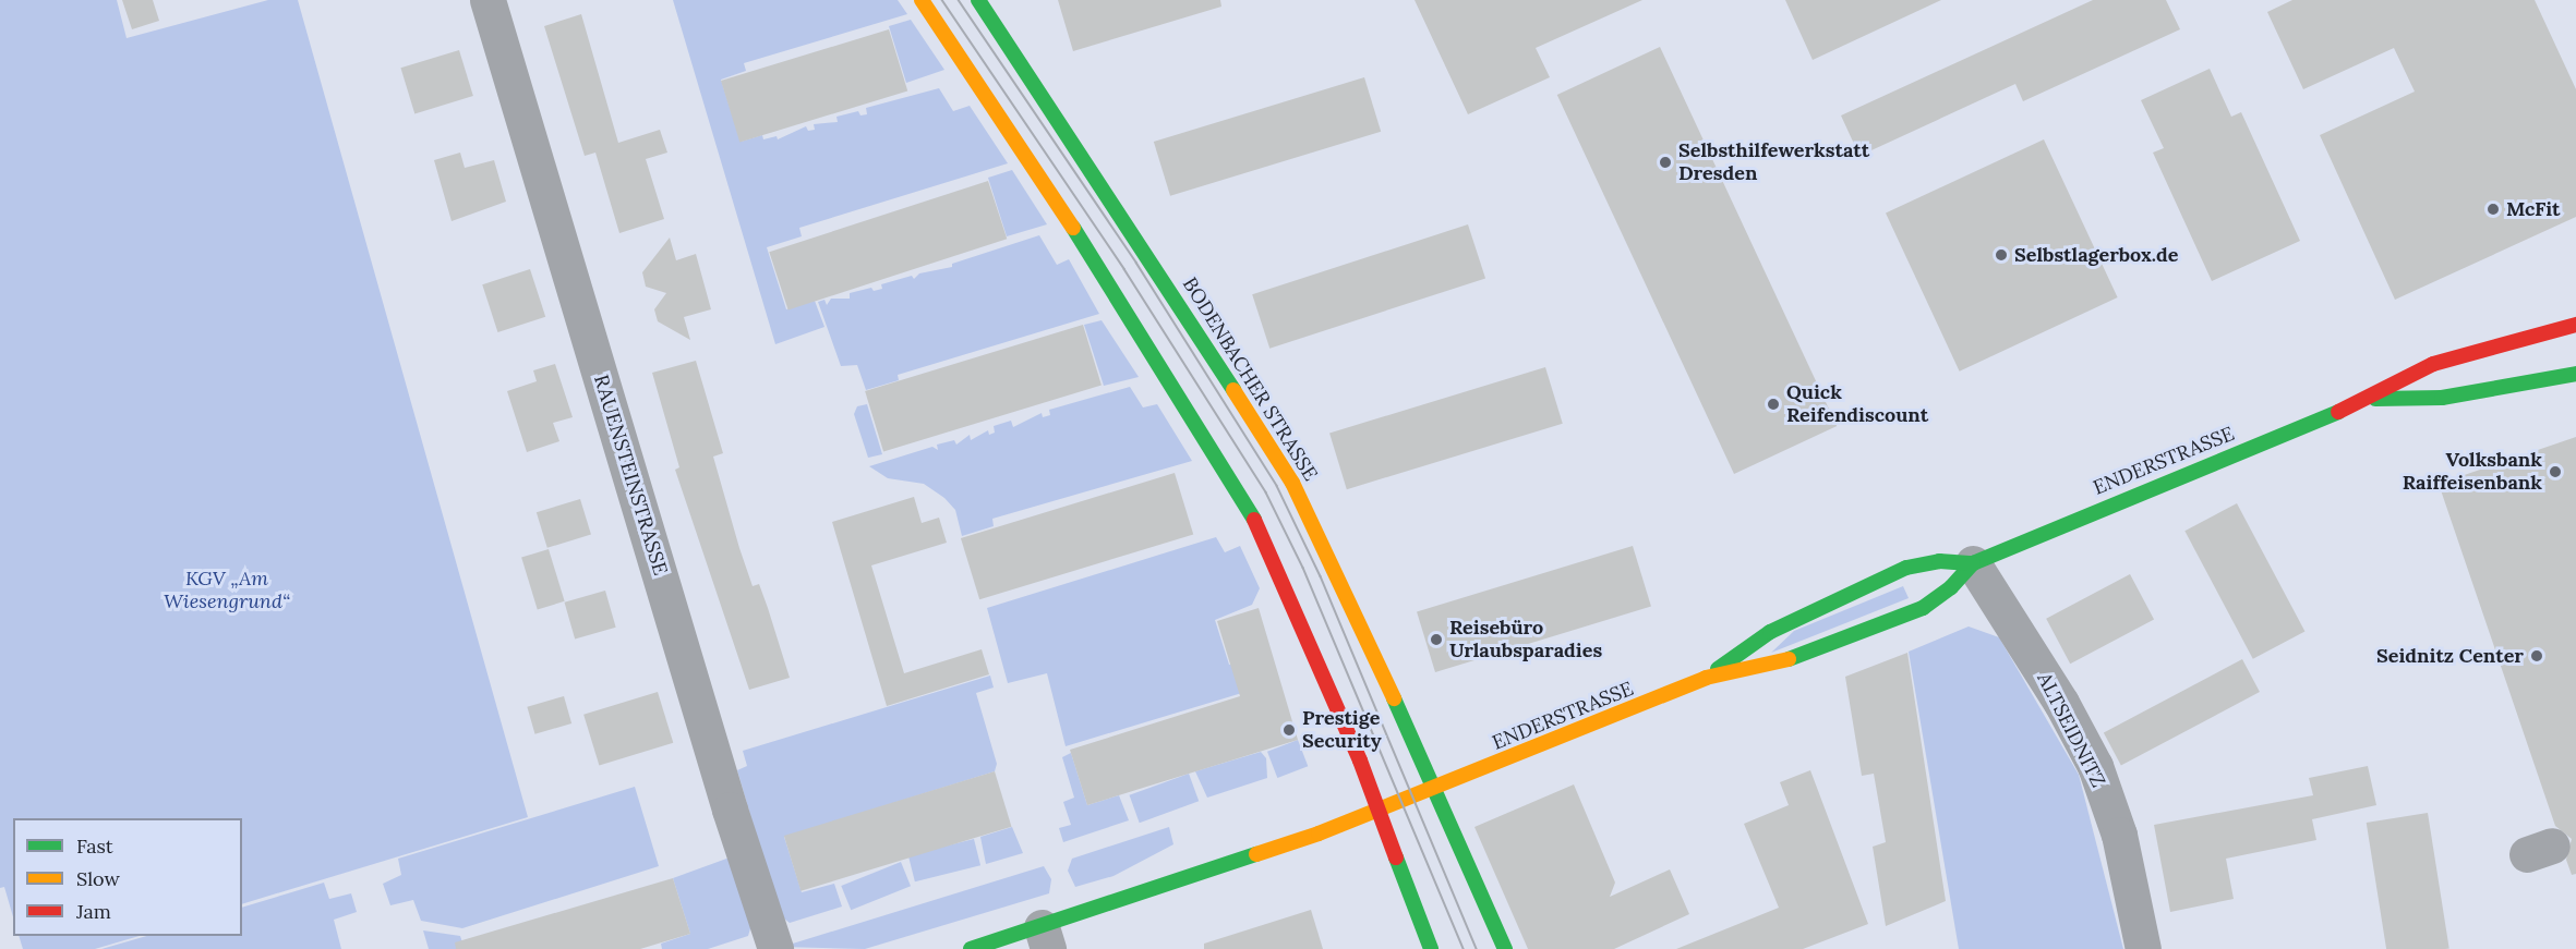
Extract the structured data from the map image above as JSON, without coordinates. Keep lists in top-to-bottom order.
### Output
{
  "streets": {
    "main road": ["BODENBACHER STRASSE", "ENDERSTRASSE"],
    "street": ["RAUENSTEINSTRASSE", "ALTSEIDNITZ"]
  },
  "crossings": [
    ["BODENBACHER STRASSE", "ENDERSTRASSE"],
    ["ENDERSTRASSE", "ALTSEIDNITZ"]
  ],
  "parks": ["KGV „Am Wiesengrund“"],
  "places": [
    "Selbsthilfewerkstatt Dresden",
    "McFit",
    "Selbstlagerbox.de",
    "Quick Reifendiscount",
    "Volksbank Raiffeisenbank",
    "Reisebüro Urlaubsparadies",
    "Seidnitz Center",
    "Prestige Security"
  ],
  "legend": ["Fast", "Slow", "Jam"]
}
